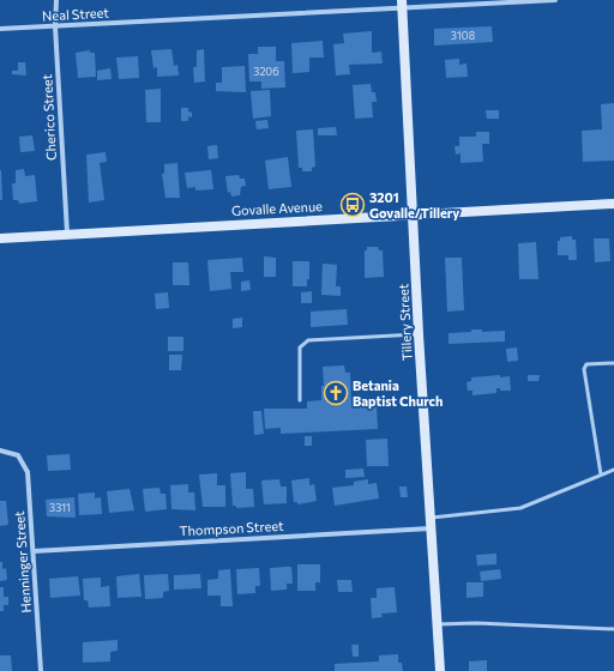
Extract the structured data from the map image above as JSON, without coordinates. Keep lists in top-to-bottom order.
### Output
{
  "streets": {
    "street": [
      "Neal Street",
      "Cherico Street",
      "Govalle Avenue",
      "Tillery Street",
      "Thompson Street",
      "Henninger Street"
    ]
  },
  "crossings": [
    ["Neal Street", "Cherico Street"],
    ["Neal Street", "Tillery Street"],
    ["Cherico Street", "Govalle Avenue"],
    ["Govalle Avenue", "Tillery Street"],
    ["Tillery Street", "Thompson Street"],
    ["Thompson Street", "Henninger Street"]
  ],
  "places": {
    "bus stop": ["3201 Govalle/Tillery"],
    "church": ["Betania Baptist Church"]
  },
  "house_numbers": ["3108", "3206", "3311"]
}
